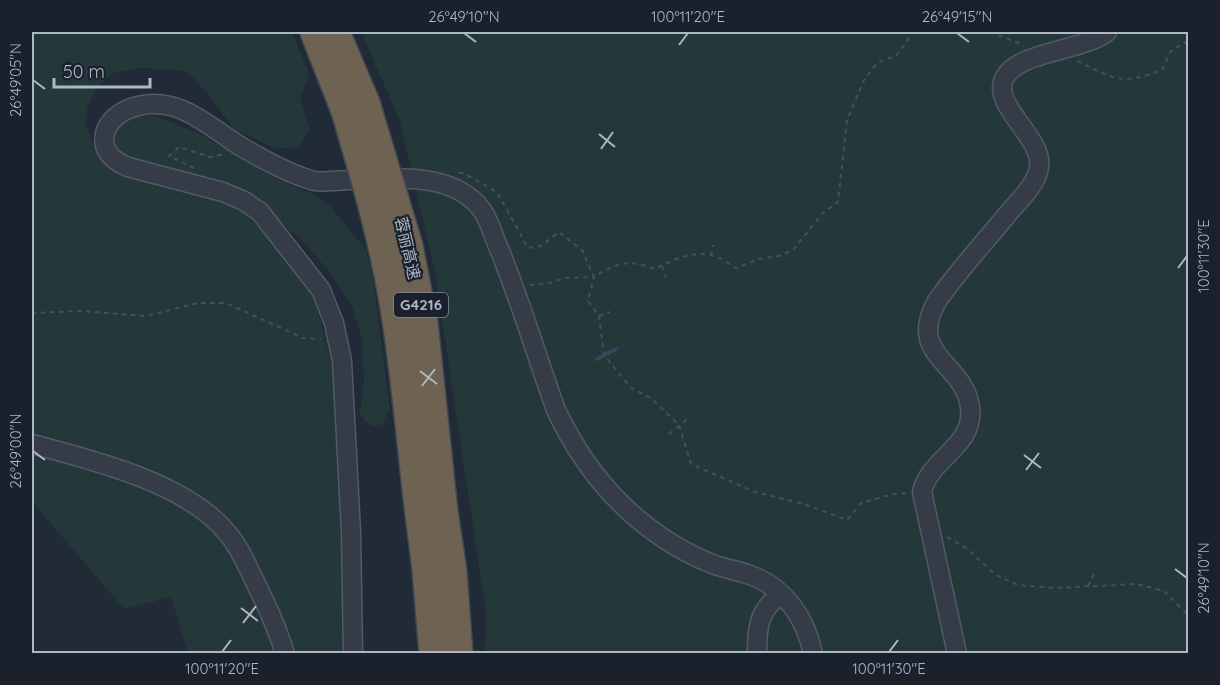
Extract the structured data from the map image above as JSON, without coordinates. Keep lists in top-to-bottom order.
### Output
{
  "streets": {
    "highway": ["蓉丽高速", "G4216"]
  },
  "scale_bar": "50 m",
  "coordinates": [
    "26°49'10\"N",
    "100°11'20\"E",
    "26°49'15\"N",
    "26°49'05\"N",
    "100°11'30\"E",
    "26°49'00\"N"
  ]
}
